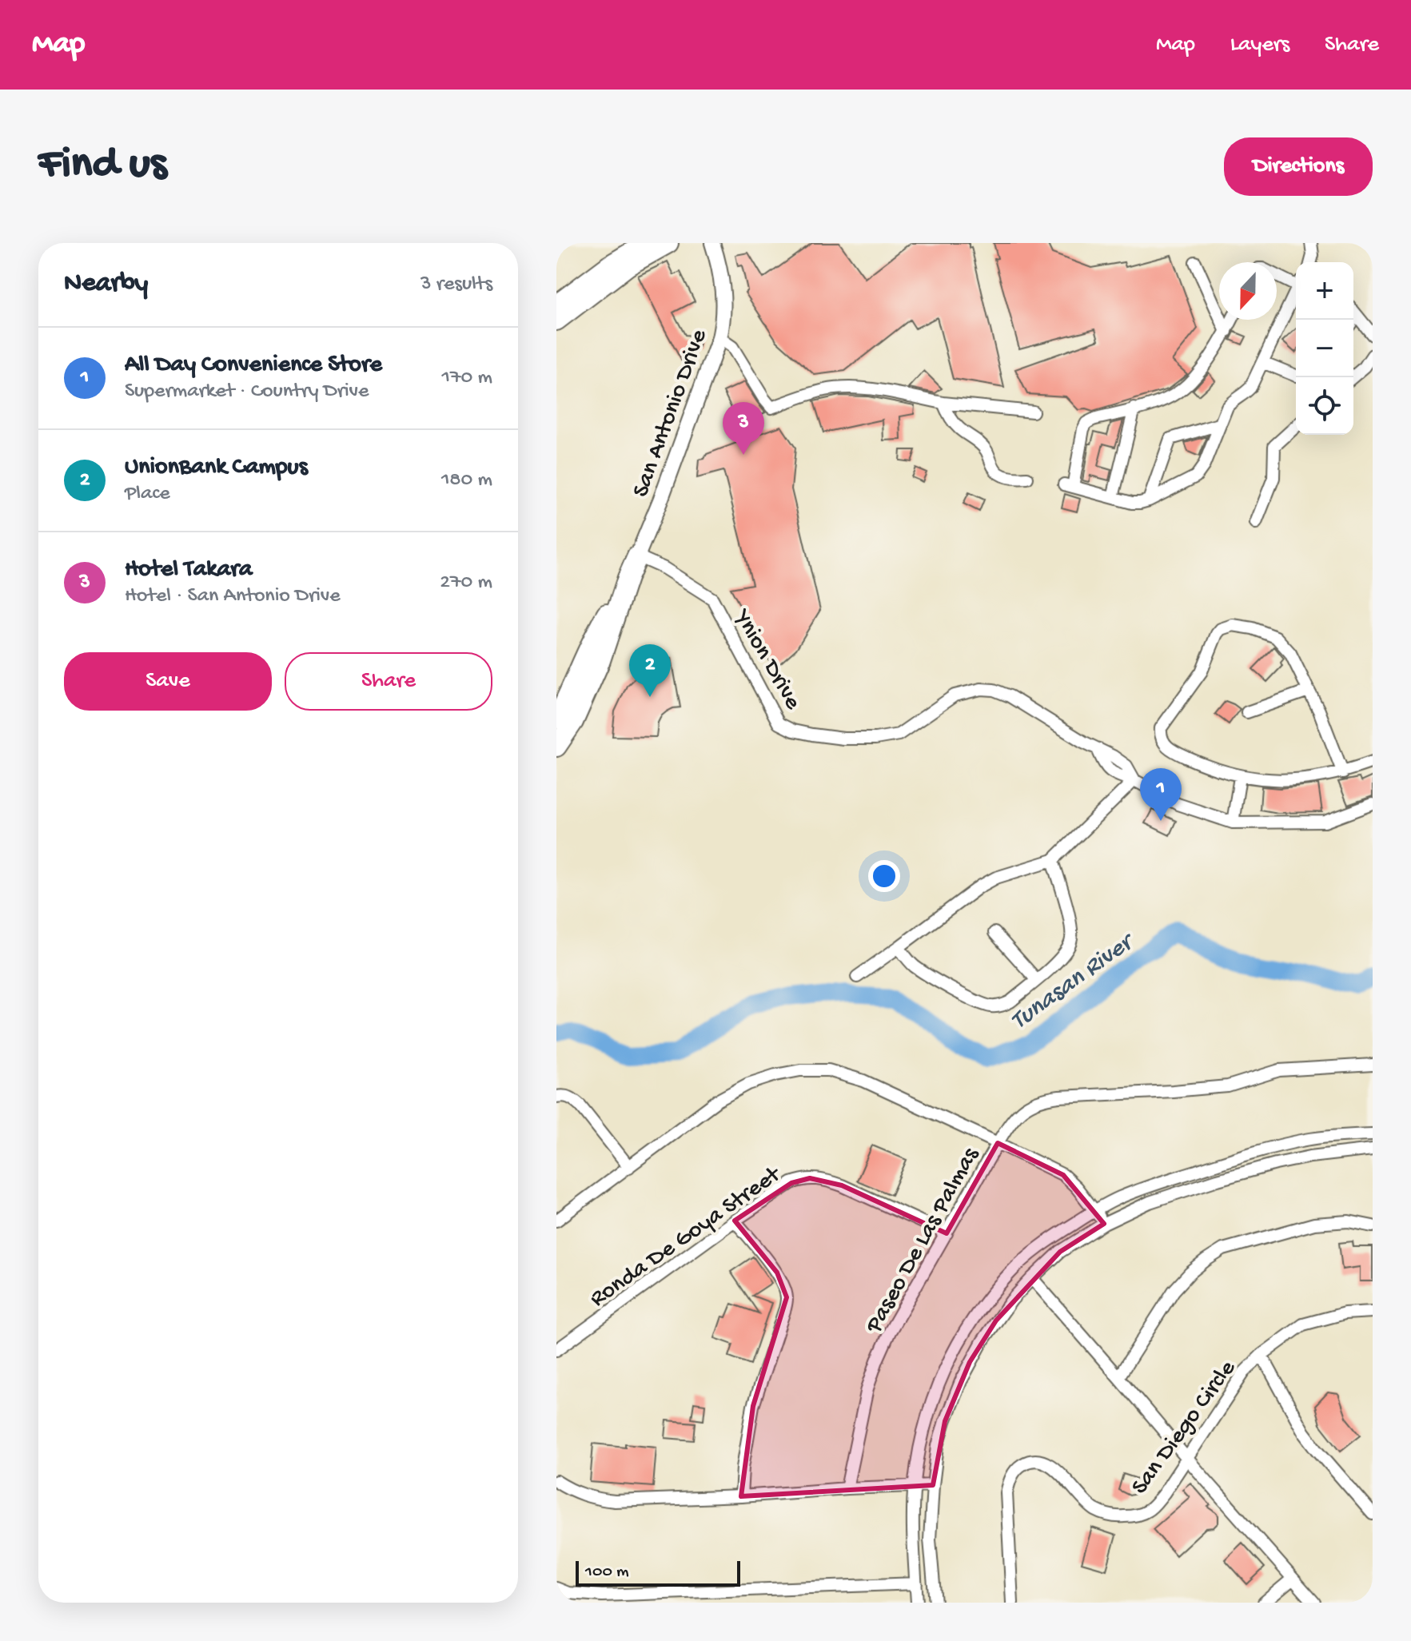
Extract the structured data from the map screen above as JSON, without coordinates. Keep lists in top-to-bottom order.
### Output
{
  "streets": {
    "street": [
      "San Antonio Drive",
      "Ynion Drive",
      "Ronda De Goya Street",
      "Paseo De Las Palmas",
      "San Diego Circle"
    ]
  },
  "crossings": [
    ["San Antonio Drive", "Ynion Drive"],
    ["Ronda De Goya Street", "Paseo De Las Palmas"]
  ],
  "water": ["Tunasan River"],
  "scale_bar": "100 m",
  "north": "bottom",
  "page": {
    "header": "Map",
    "nav": ["Map", "Layers", "Share"],
    "buttons": [
      "Directions",
      ["Save", "Share"]
    ],
    "title": "Find us",
    "heading": ["Nearby", "3 results"],
    "map_buttons": ["+", "−"],
    "list": [
      {
        "mark": "1",
        "name": "All Day Convenience Store",
        "note": "Supermarket · Country Drive",
        "value": "170 m"
      },
      {
        "mark": "2",
        "name": "UnionBank Campus",
        "note": "Place",
        "value": "180 m"
      },
      {
        "mark": "3",
        "name": "Hotel Takara",
        "note": "Hotel · San Antonio Drive",
        "value": "270 m"
      }
    ],
    "pins": ["3", "2", "1"],
    "scale": "100 m"
  }
}
